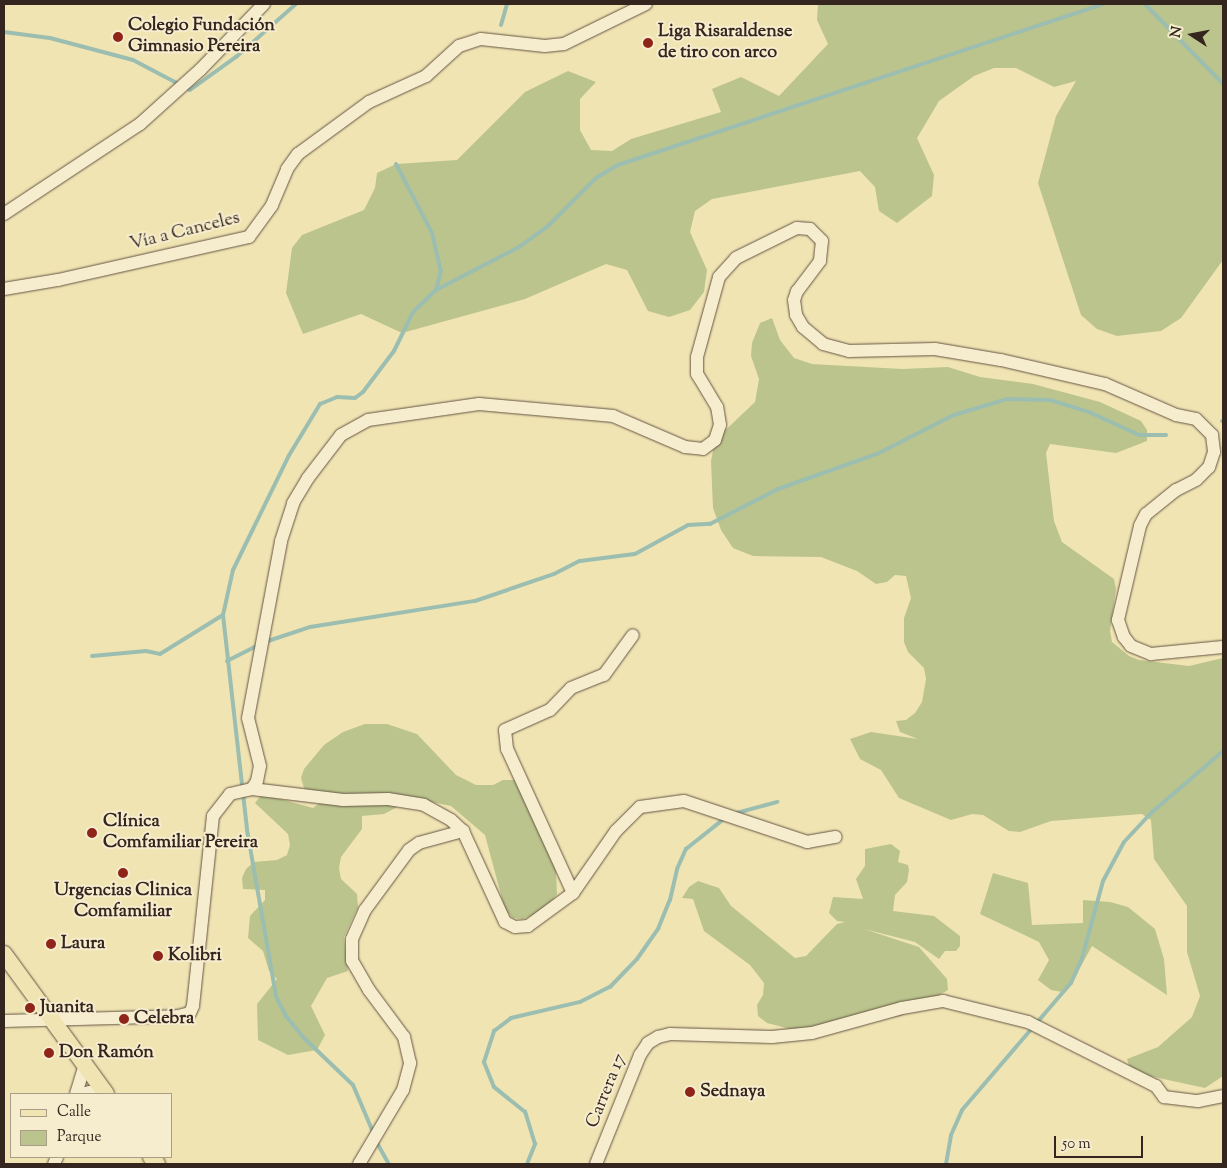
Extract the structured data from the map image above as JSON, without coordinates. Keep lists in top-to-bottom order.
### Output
{
  "streets": {
    "street": ["Vía a Canceles", "Carrera 17"]
  },
  "places": [
    "Colegio Fundación Gimnasio Pereira",
    "Liga Risaraldense de tiro con arco",
    "Clínica Comfamiliar Pereira",
    "Urgencias Clinica Comfamiliar",
    "Laura",
    "Kolibri",
    "Juanita",
    "Celebra",
    "Don Ramón",
    "Sednaya"
  ],
  "legend": ["Calle", "Parque"],
  "scale_bar": "50 m",
  "north": "left"
}
